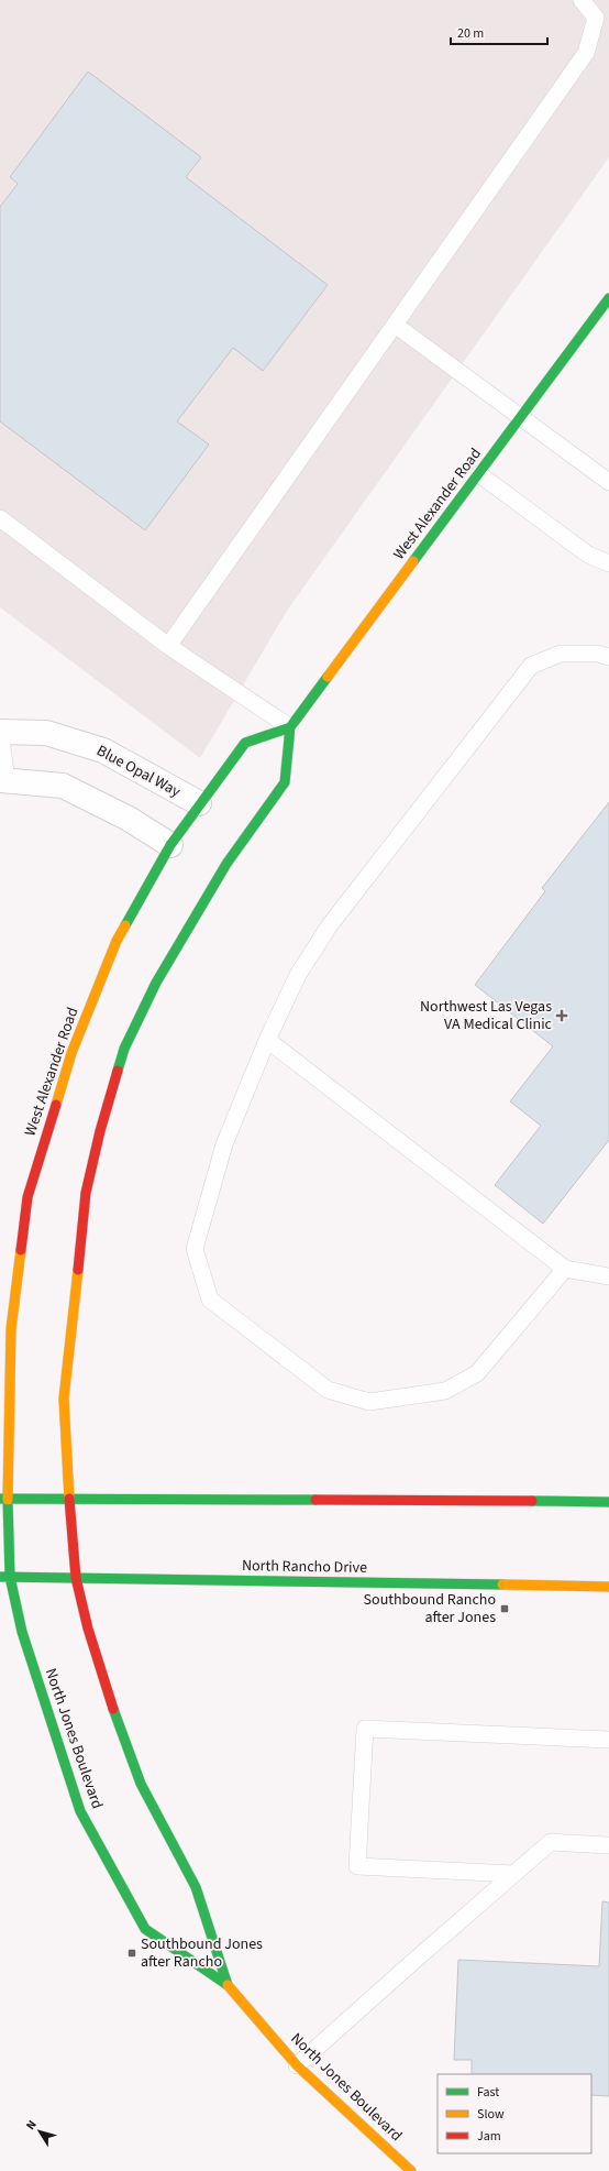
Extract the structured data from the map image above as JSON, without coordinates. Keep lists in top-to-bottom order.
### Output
{
  "streets": {
    "main road": ["West Alexander Road", "North Rancho Drive", "North Jones Boulevard"],
    "street": ["Blue Opal Way"]
  },
  "crossings": [
    ["West Alexander Road", "Blue Opal Way"],
    ["West Alexander Road", "North Jones Boulevard"],
    ["North Rancho Drive", "North Jones Boulevard"]
  ],
  "places": {
    "health": ["Northwest Las Vegas VA Medical Clinic"],
    "transit": ["Southbound Rancho after Jones", "Southbound Jones after Rancho"]
  },
  "legend": ["Fast", "Slow", "Jam"],
  "scale_bar": "20 m",
  "north": "top left"
}
